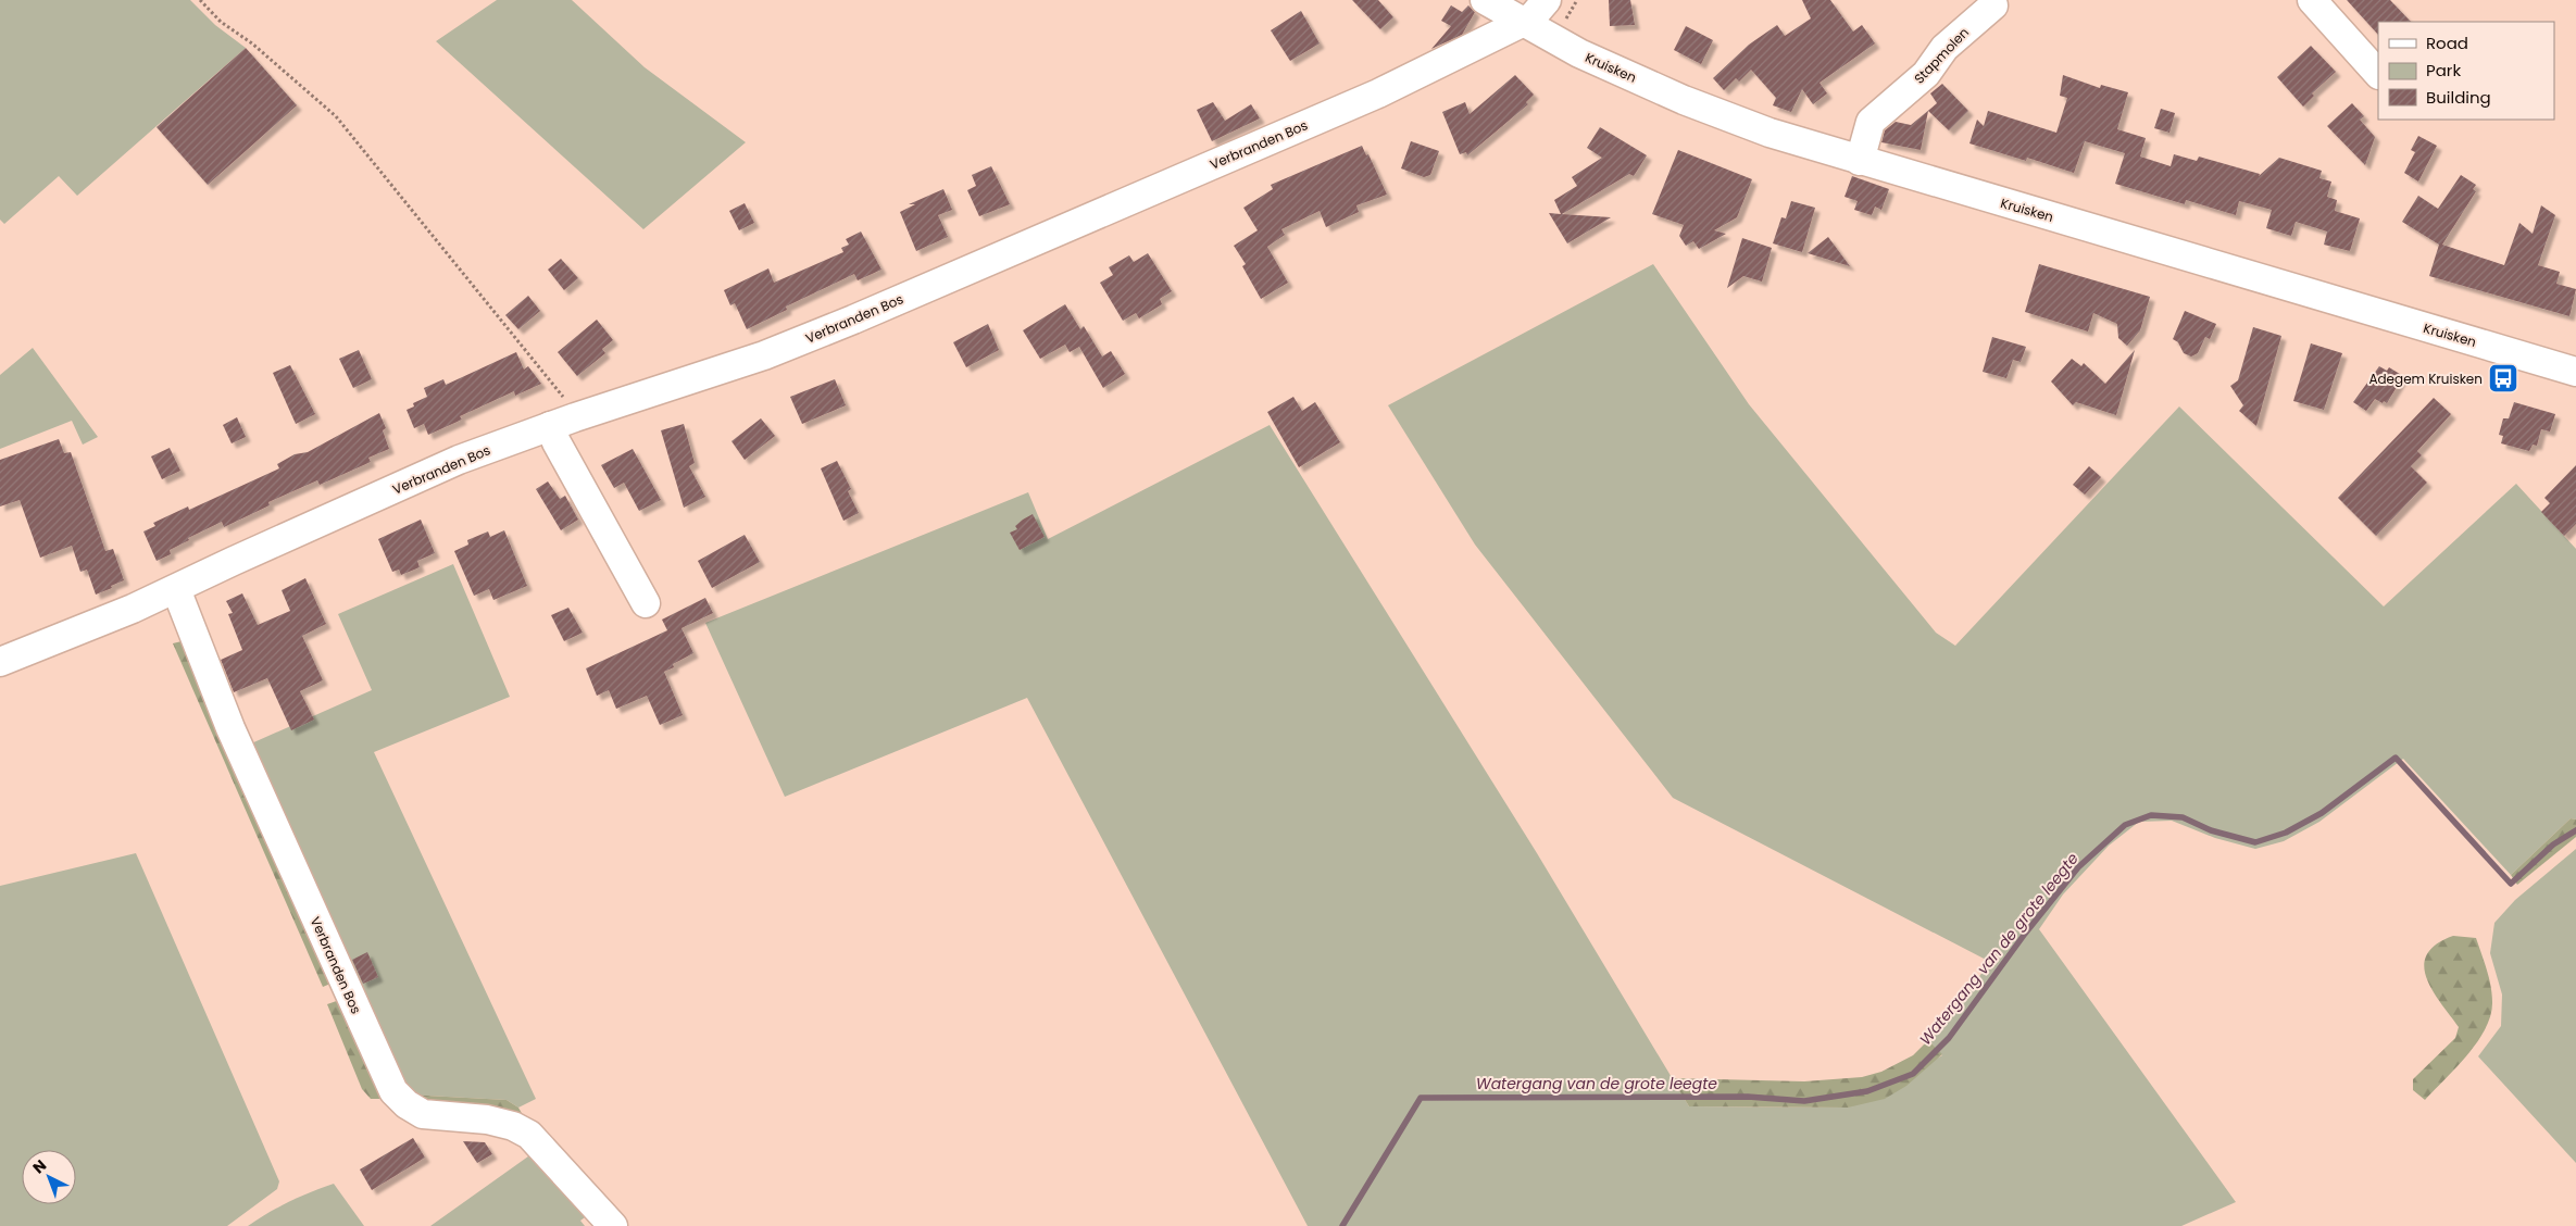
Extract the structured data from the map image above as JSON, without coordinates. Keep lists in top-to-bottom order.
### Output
{
  "streets": {
    "street": ["Stapmolen", "Kruisken", "Verbranden Bos"]
  },
  "crossings": [
    ["Stapmolen", "Kruisken"],
    ["Kruisken", "Verbranden Bos"]
  ],
  "water": ["Watergang van de grote leegte"],
  "places": {
    "bus stop": ["Adegem Kruisken"]
  },
  "legend": ["Road", "Park", "Building"],
  "north": "top left"
}
